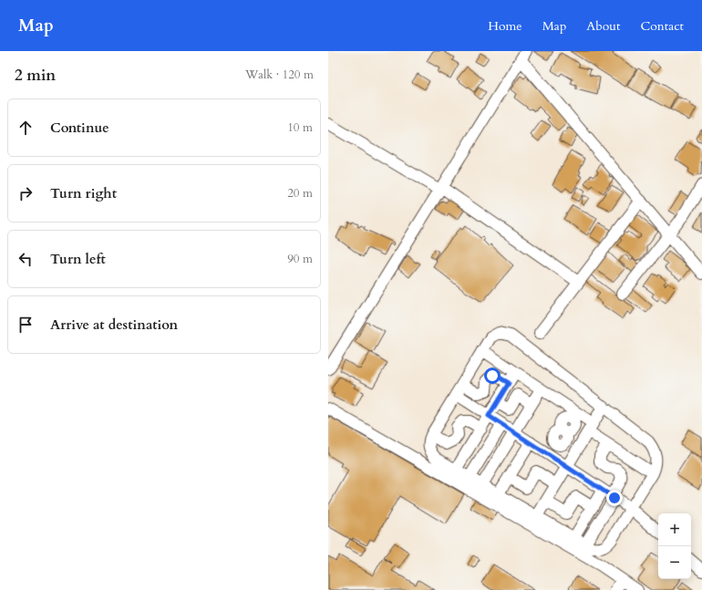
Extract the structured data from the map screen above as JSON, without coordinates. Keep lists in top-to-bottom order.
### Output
{
  "page": {
    "header": "Map",
    "nav": [
      "Home",
      "Map",
      "About",
      "Contact"
    ],
    "heading": ["2 min", "Walk · 120 m"],
    "list": [
      ["Continue", "10 m"],
      ["Turn right", "20 m"],
      ["Turn left", "90 m"],
      "Arrive at destination"
    ],
    "map_buttons": ["+", "−"]
  }
}
